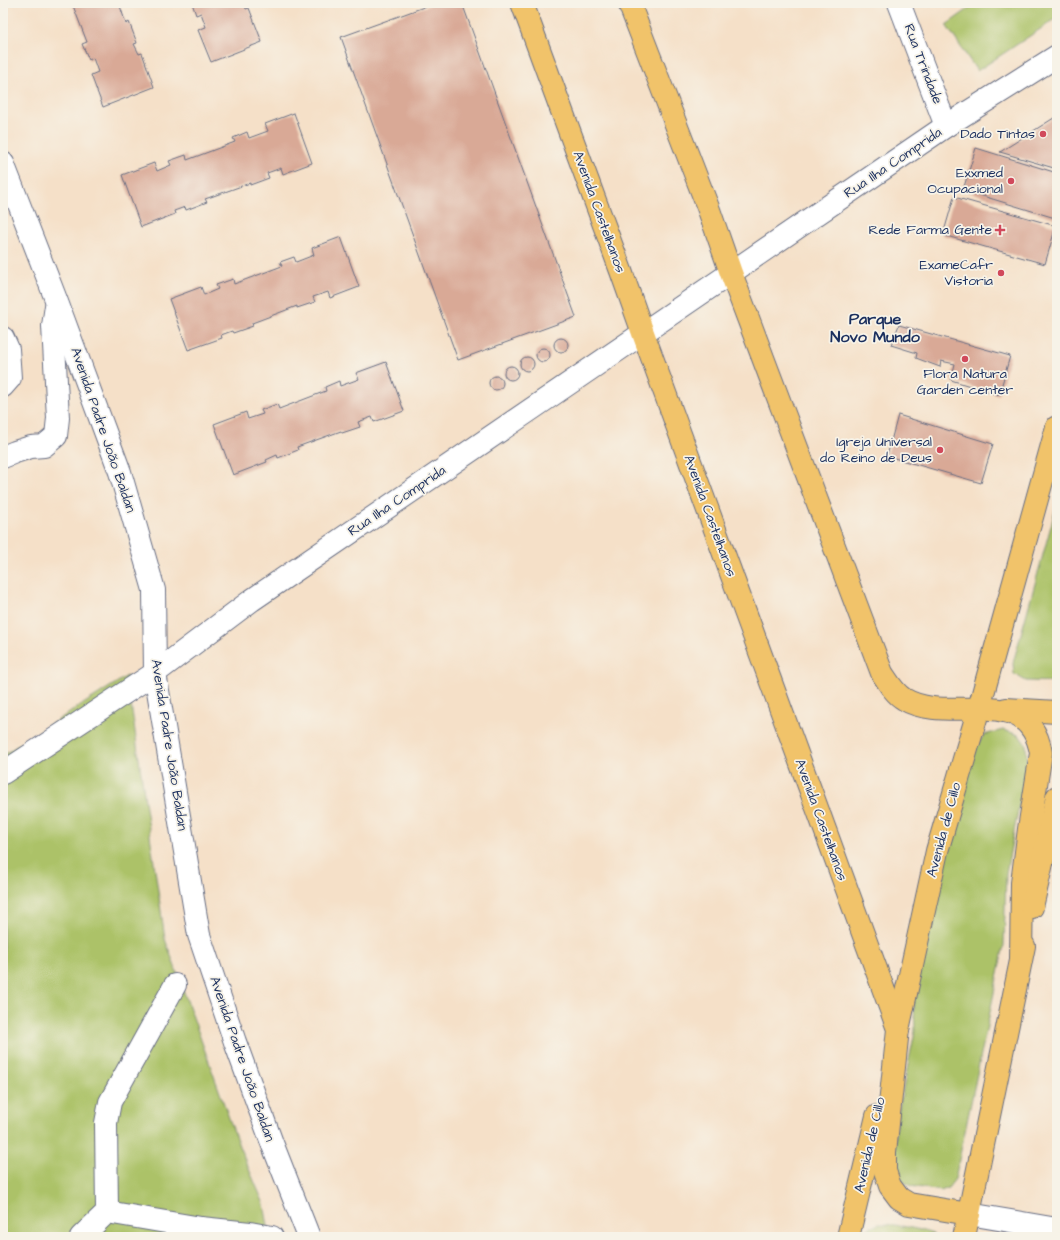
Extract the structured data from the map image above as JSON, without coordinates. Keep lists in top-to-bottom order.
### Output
{
  "streets": {
    "main road": ["Avenida Castelhanos", "Avenida de Cillo"],
    "street": ["Rua Trindade", "Rua Ilha Comprida", "Avenida Padre João Baldan"]
  },
  "crossings": [
    ["Rua Trindade", "Rua Ilha Comprida"],
    ["Rua Ilha Comprida", "Avenida Castelhanos"],
    ["Rua Ilha Comprida", "Avenida Padre João Baldan"],
    ["Avenida Castelhanos", "Avenida de Cillo"]
  ],
  "districts": ["Parque Novo Mundo"],
  "places": {
    "other": [
      "Dado Tintas",
      "Exxmed Ocupacional",
      "ExameCafr Vistoria",
      "Flora Natura Garden center",
      "Igreja Universal do Reino de Deus"
    ],
    "health": ["Rede Farma Gente"]
  }
}
